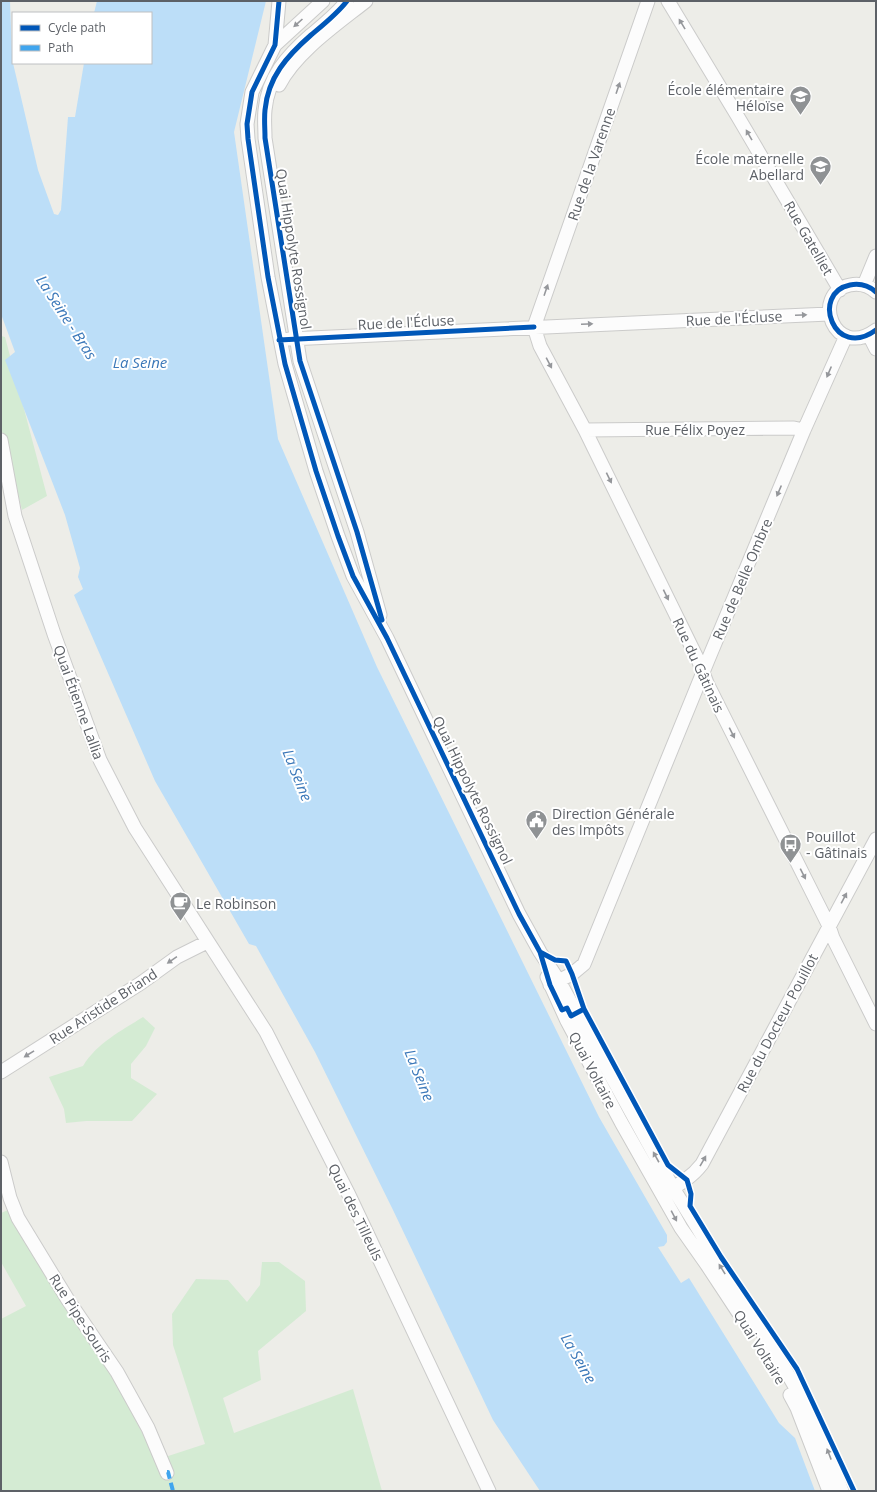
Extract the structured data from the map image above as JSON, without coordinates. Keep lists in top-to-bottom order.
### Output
{
  "streets": {
    "street": [
      "Rue de la Varenne",
      "Rue Gatelliet",
      "Quai Hippolyte Rossignol",
      "Rue de l'Écluse",
      "Rue Félix Poyez",
      "Rue de Belle Ombre",
      "Rue du Gâtinais",
      "Quai Étienne Lallia",
      "Rue Aristide Briand",
      "Rue du Docteur Pouillot",
      "Quai Voltaire",
      "Quai des Tilleuls",
      "Rue Pipe-Souris"
    ]
  },
  "crossings": [
    ["Rue de la Varenne", "Rue de l'Écluse"],
    ["Rue de la Varenne", "Rue du Gâtinais"],
    ["Quai Hippolyte Rossignol", "Rue de l'Écluse"],
    ["Quai Hippolyte Rossignol", "Quai Voltaire"],
    ["Rue de l'Écluse", "Rue du Gâtinais"],
    ["Rue Félix Poyez", "Rue de Belle Ombre"],
    ["Rue Félix Poyez", "Rue du Gâtinais"],
    ["Rue de Belle Ombre", "Rue du Gâtinais"],
    ["Rue de Belle Ombre", "Quai Voltaire"],
    ["Rue du Gâtinais", "Rue du Docteur Pouillot"],
    ["Quai Étienne Lallia", "Rue Aristide Briand"],
    ["Quai Étienne Lallia", "Quai des Tilleuls"],
    ["Rue Aristide Briand", "Quai des Tilleuls"],
    ["Rue du Docteur Pouillot", "Quai Voltaire"]
  ],
  "one_way": [
    "Rue de la Varenne",
    "Rue Gatelliet",
    "Rue de l'Écluse",
    "Rue de Belle Ombre",
    "Rue du Gâtinais",
    "Rue Aristide Briand",
    "Rue du Docteur Pouillot"
  ],
  "water": ["La Seine - Bras", "La Seine"],
  "places": {
    "school or university": ["École élémentaire Héloïse", "École maternelle Abellard"],
    "public building": ["Direction Générale des Impôts"],
    "bus stop": ["Pouillot - Gâtinais"],
    "cafe": ["Le Robinson"]
  },
  "legend": ["Cycle path", "Path"]
}
